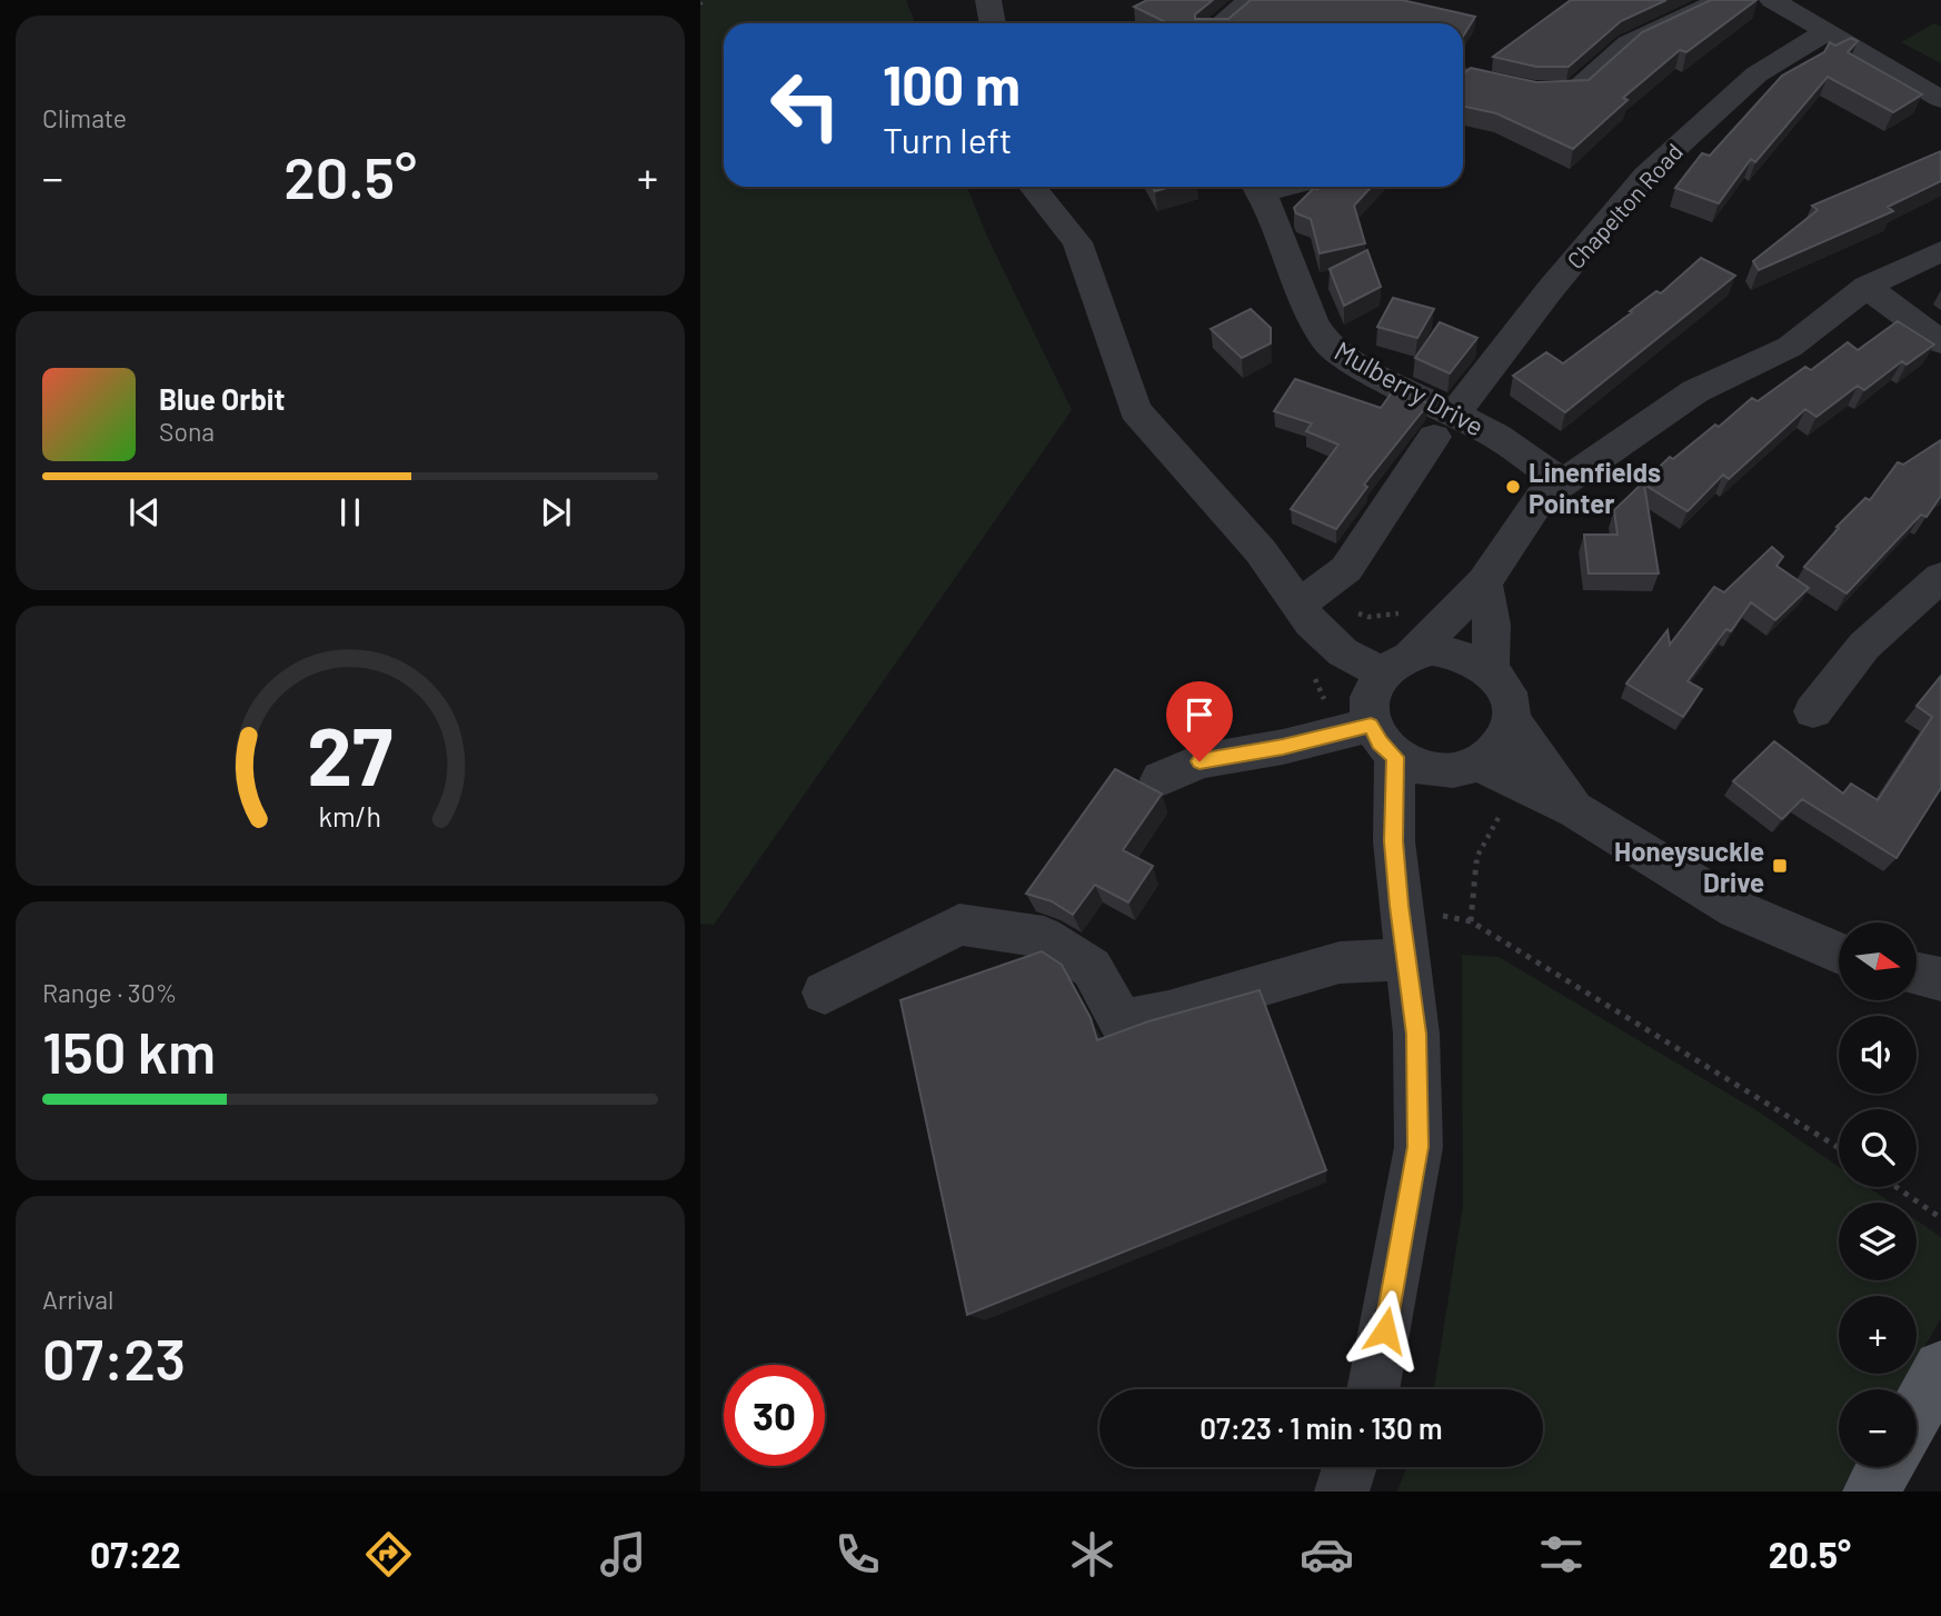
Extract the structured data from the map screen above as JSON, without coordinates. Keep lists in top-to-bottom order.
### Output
{
  "streets": {
    "street": ["Chapelton Road", "Mulberry Drive"]
  },
  "crossings": [
    ["Chapelton Road", "Mulberry Drive"]
  ],
  "places": {
    "other": ["Linenfields Pointer"],
    "transit": ["Honeysuckle Drive"]
  },
  "north": "right",
  "page": {
    "tile": [
      "Climate",
      ["Range · 30%", "150 km"],
      ["Arrival", "07:23"]
    ],
    "turn": ["100 m", "Turn left"],
    "heat": ["−", "20.5°", "+"],
    "song": ["Blue Orbit", "Sona"],
    "map_buttons": ["+", "−"],
    "limit": "30",
    "trip": "07:23 · 1 min · 130 m",
    "tabs": ["07:22", "20.5°"],
    "gauge": ["27", "km/h"]
  }
}
